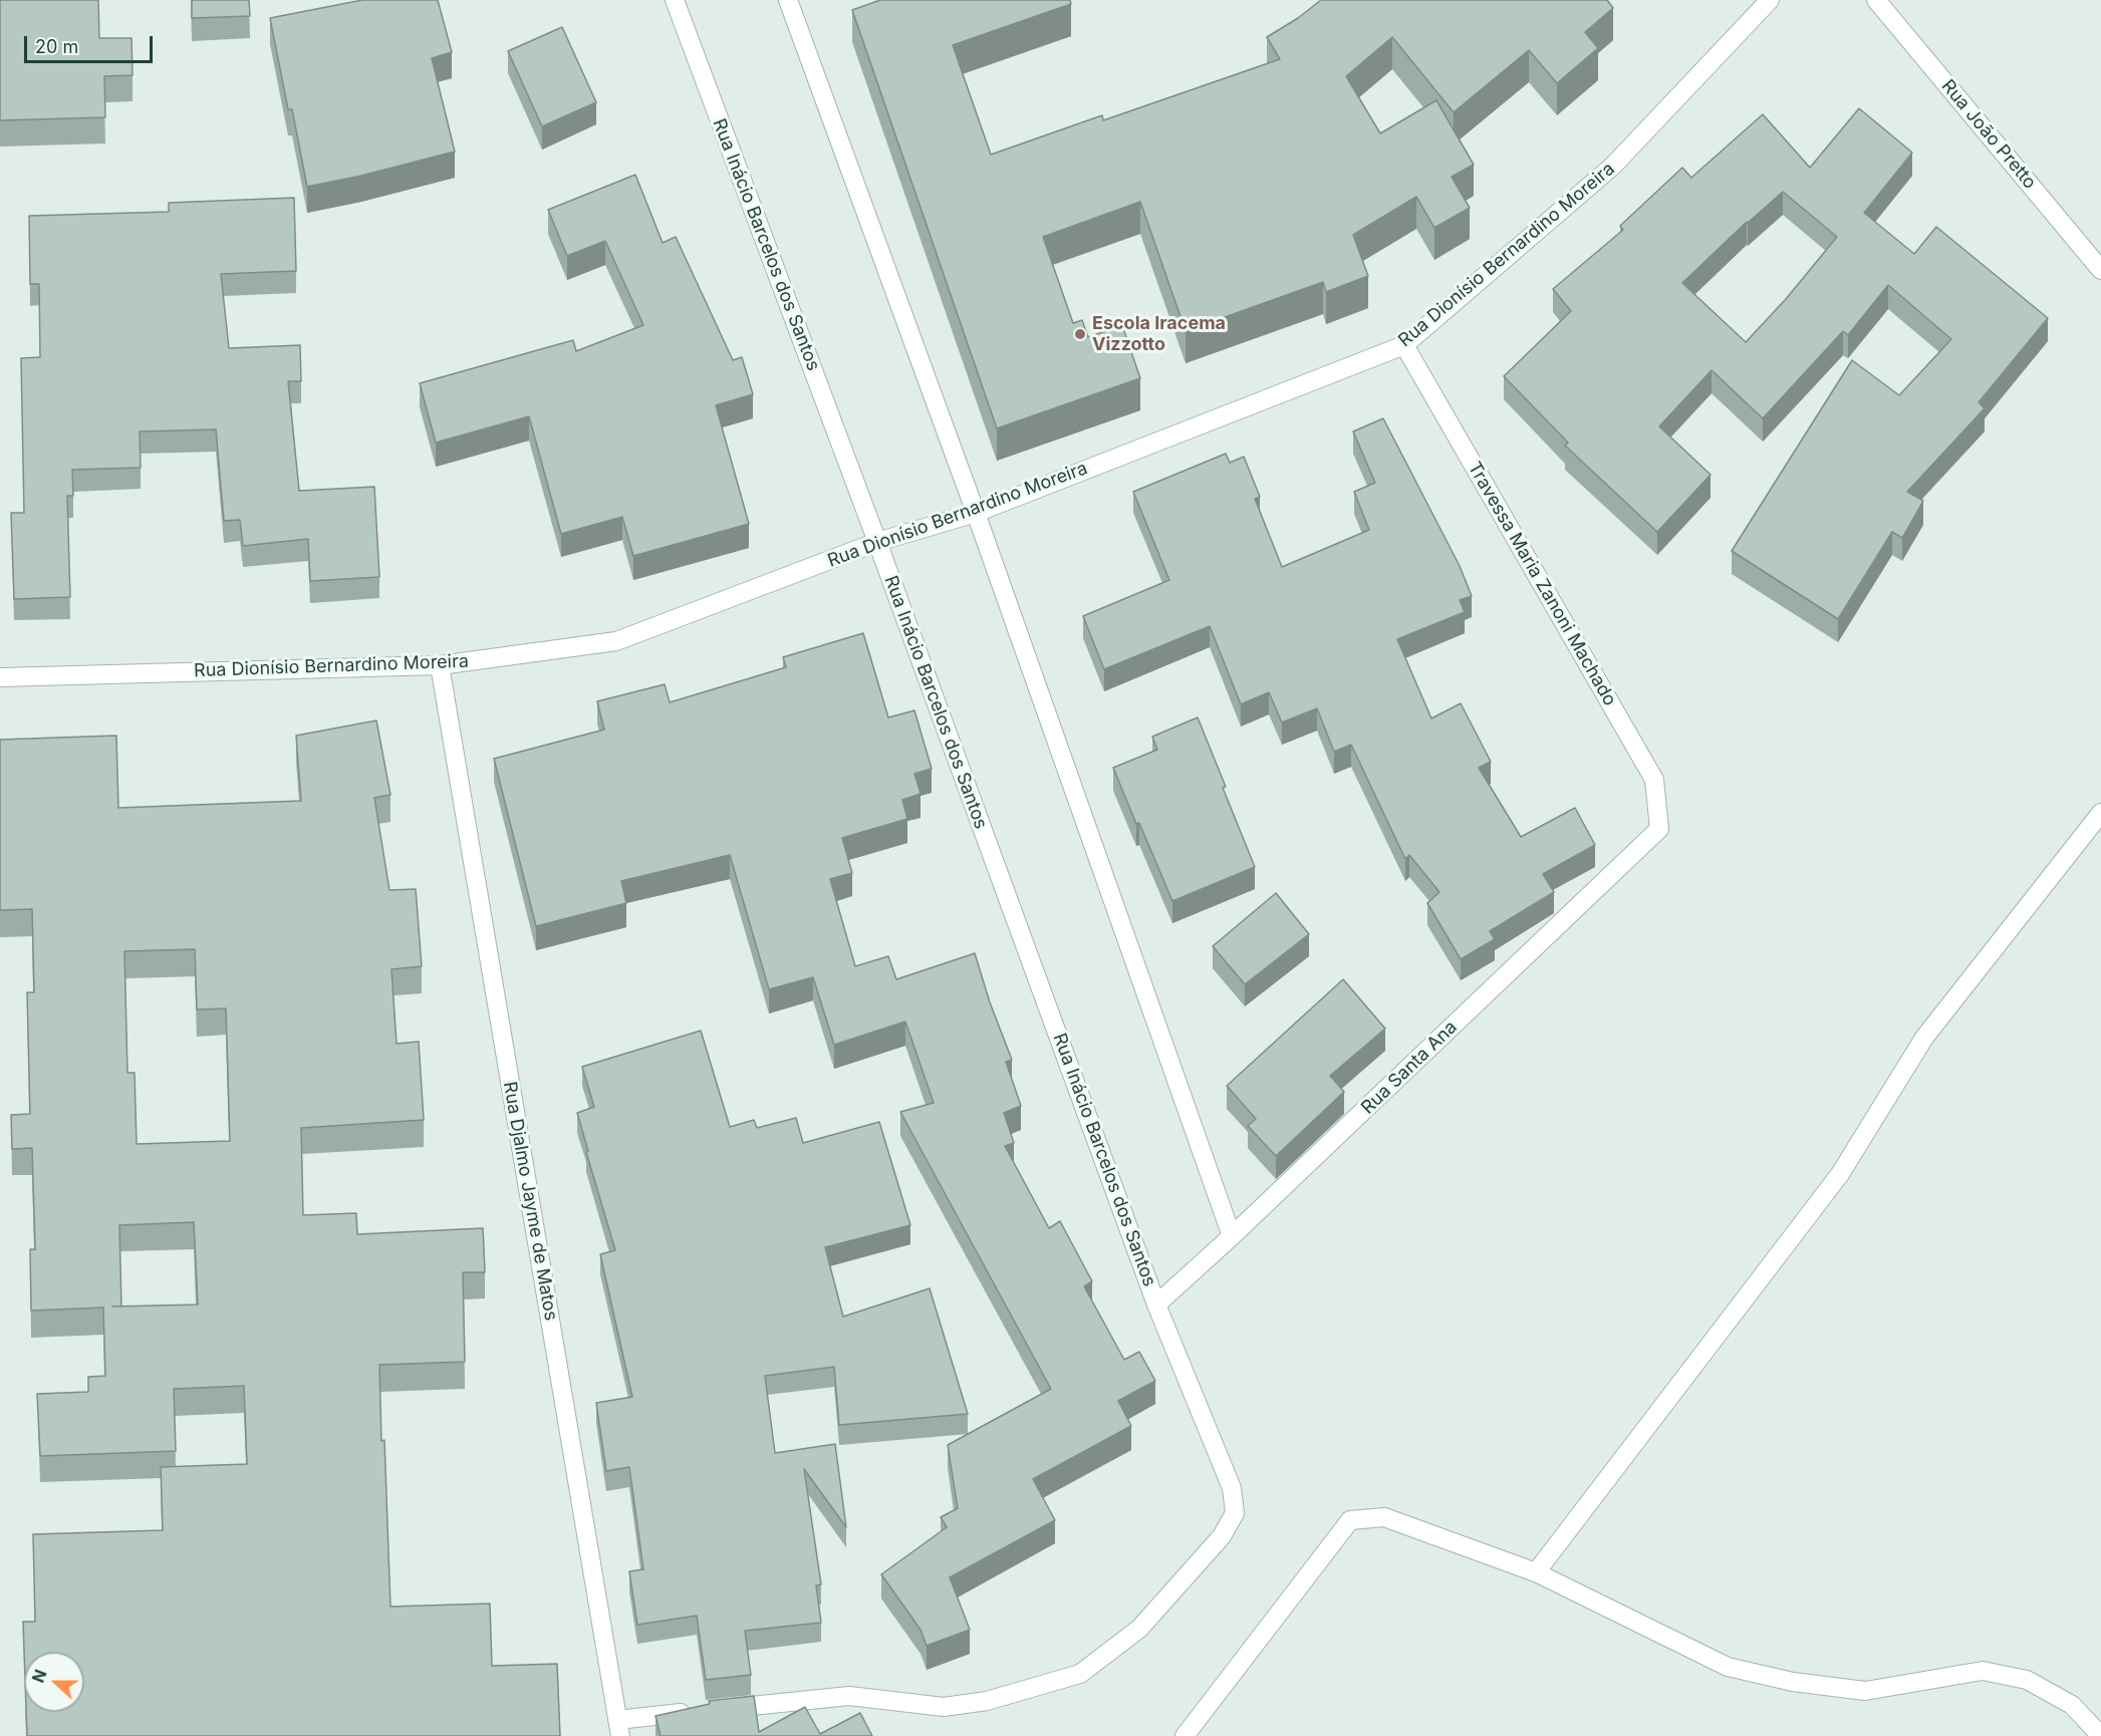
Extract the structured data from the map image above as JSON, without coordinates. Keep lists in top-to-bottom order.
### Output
{
  "streets": {
    "street": [
      "Rua João Pretto",
      "Rua Inácio Barcelos dos Santos",
      "Rua Dionísio Bernardino Moreira",
      "Travessa Maria Zanoni Machado",
      "Rua Santa Ana",
      "Rua Djalmo Jayme de Matos"
    ]
  },
  "crossings": [
    ["Rua Inácio Barcelos dos Santos", "Rua Dionísio Bernardino Moreira"],
    ["Rua Inácio Barcelos dos Santos", "Rua Santa Ana"],
    ["Rua Inácio Barcelos dos Santos", "Rua Djalmo Jayme de Matos"],
    ["Rua Dionísio Bernardino Moreira", "Travessa Maria Zanoni Machado"],
    ["Rua Dionísio Bernardino Moreira", "Rua Djalmo Jayme de Matos"],
    ["Travessa Maria Zanoni Machado", "Rua Santa Ana"]
  ],
  "places": ["Escola Iracema Vizzotto"],
  "scale_bar": "20 m",
  "north": "left"
}
